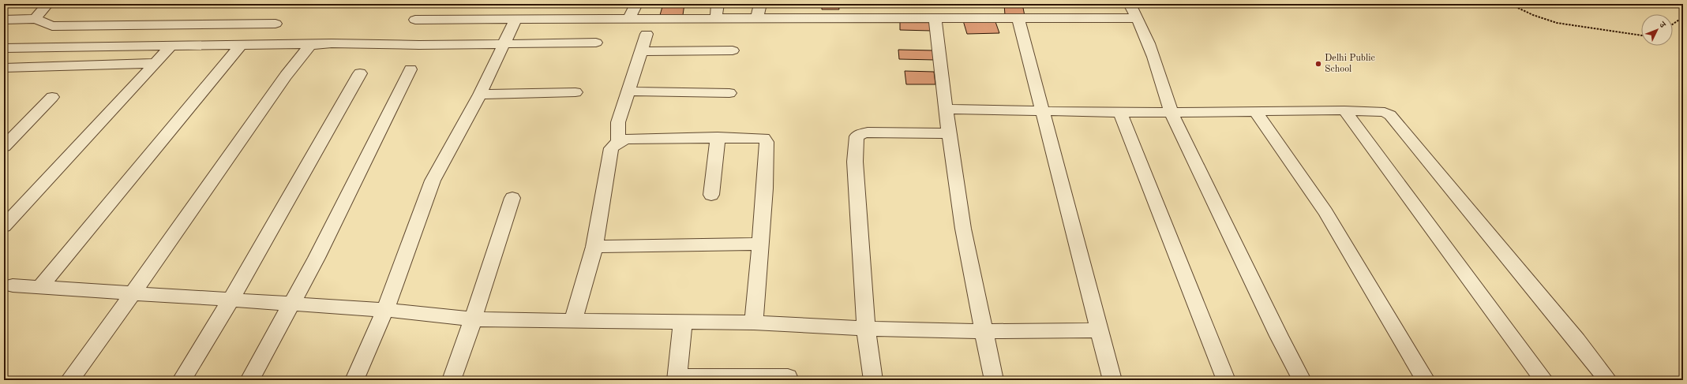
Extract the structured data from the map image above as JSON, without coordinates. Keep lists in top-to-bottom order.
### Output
{
  "places": ["Delhi Public School"],
  "north": "top right"
}
